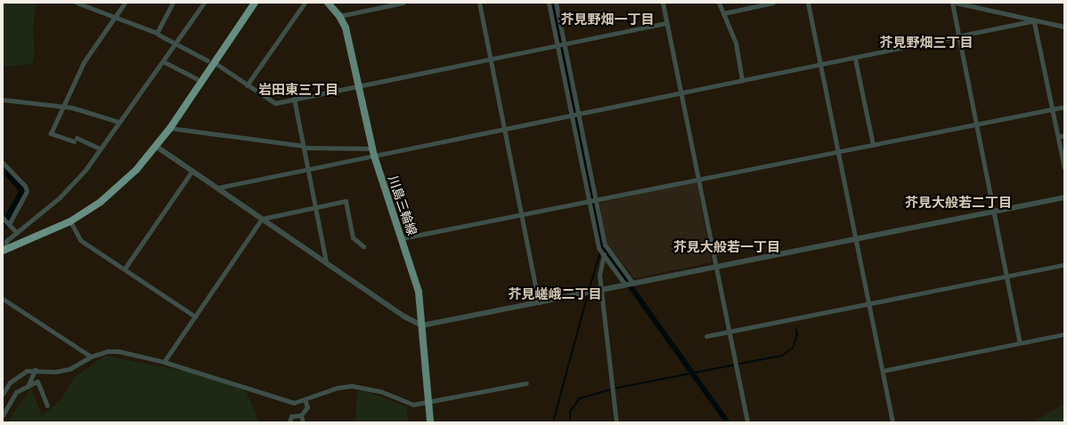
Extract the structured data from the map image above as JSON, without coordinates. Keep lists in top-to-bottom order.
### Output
{
  "streets": {
    "main road": ["川島三輪線"]
  },
  "districts": [
    "芥見野畑一丁目",
    "芥見野畑三丁目",
    "岩田東三丁目",
    "芥見大般若二丁目",
    "芥見大般若一丁目",
    "芥見嵯峨二丁目"
  ]
}
